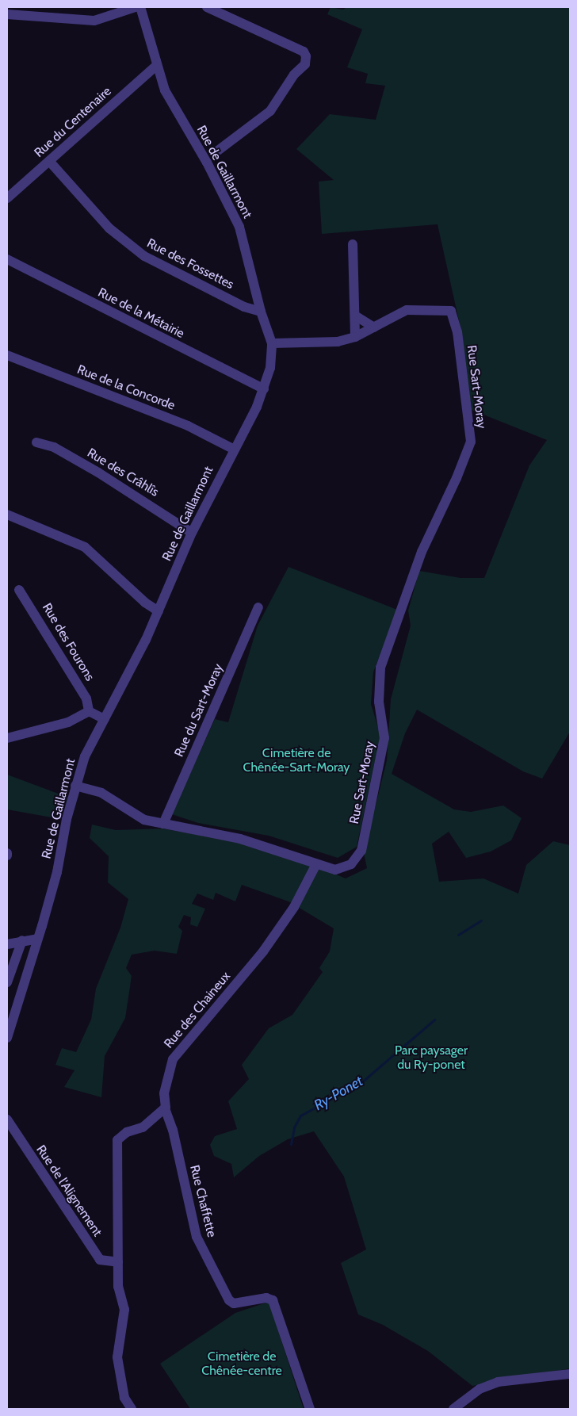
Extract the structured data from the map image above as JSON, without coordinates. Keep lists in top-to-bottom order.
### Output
{
  "streets": {
    "street": [
      "Rue du Centenaire",
      "Rue de Gaillarmont",
      "Rue des Fossettes",
      "Rue de la Métairie",
      "Rue Sart-Moray",
      "Rue de la Concorde",
      "Rue des Crâhlîs",
      "Rue des Fourons",
      "Rue du Sart-Moray",
      "Rue des Chaineux",
      "Rue de l'Alignement",
      "Rue Chaffette"
    ]
  },
  "crossings": [
    ["Rue du Centenaire", "Rue de Gaillarmont"],
    ["Rue du Centenaire", "Rue des Fossettes"],
    ["Rue de Gaillarmont", "Rue des Fossettes"],
    ["Rue de Gaillarmont", "Rue de la Métairie"],
    ["Rue de Gaillarmont", "Rue Sart-Moray"],
    ["Rue de Gaillarmont", "Rue de la Concorde"],
    ["Rue de Gaillarmont", "Rue des Crâhlîs"],
    ["Rue Sart-Moray", "Rue du Sart-Moray"],
    ["Rue Sart-Moray", "Rue des Chaineux"],
    ["Rue des Chaineux", "Rue Chaffette"]
  ],
  "water": ["Ry-Ponet"],
  "parks": ["Cimetière de Chênée-Sart-Moray", "Parc paysager du Ry-ponet", "Cimetière de Chênée-centre"]
}
